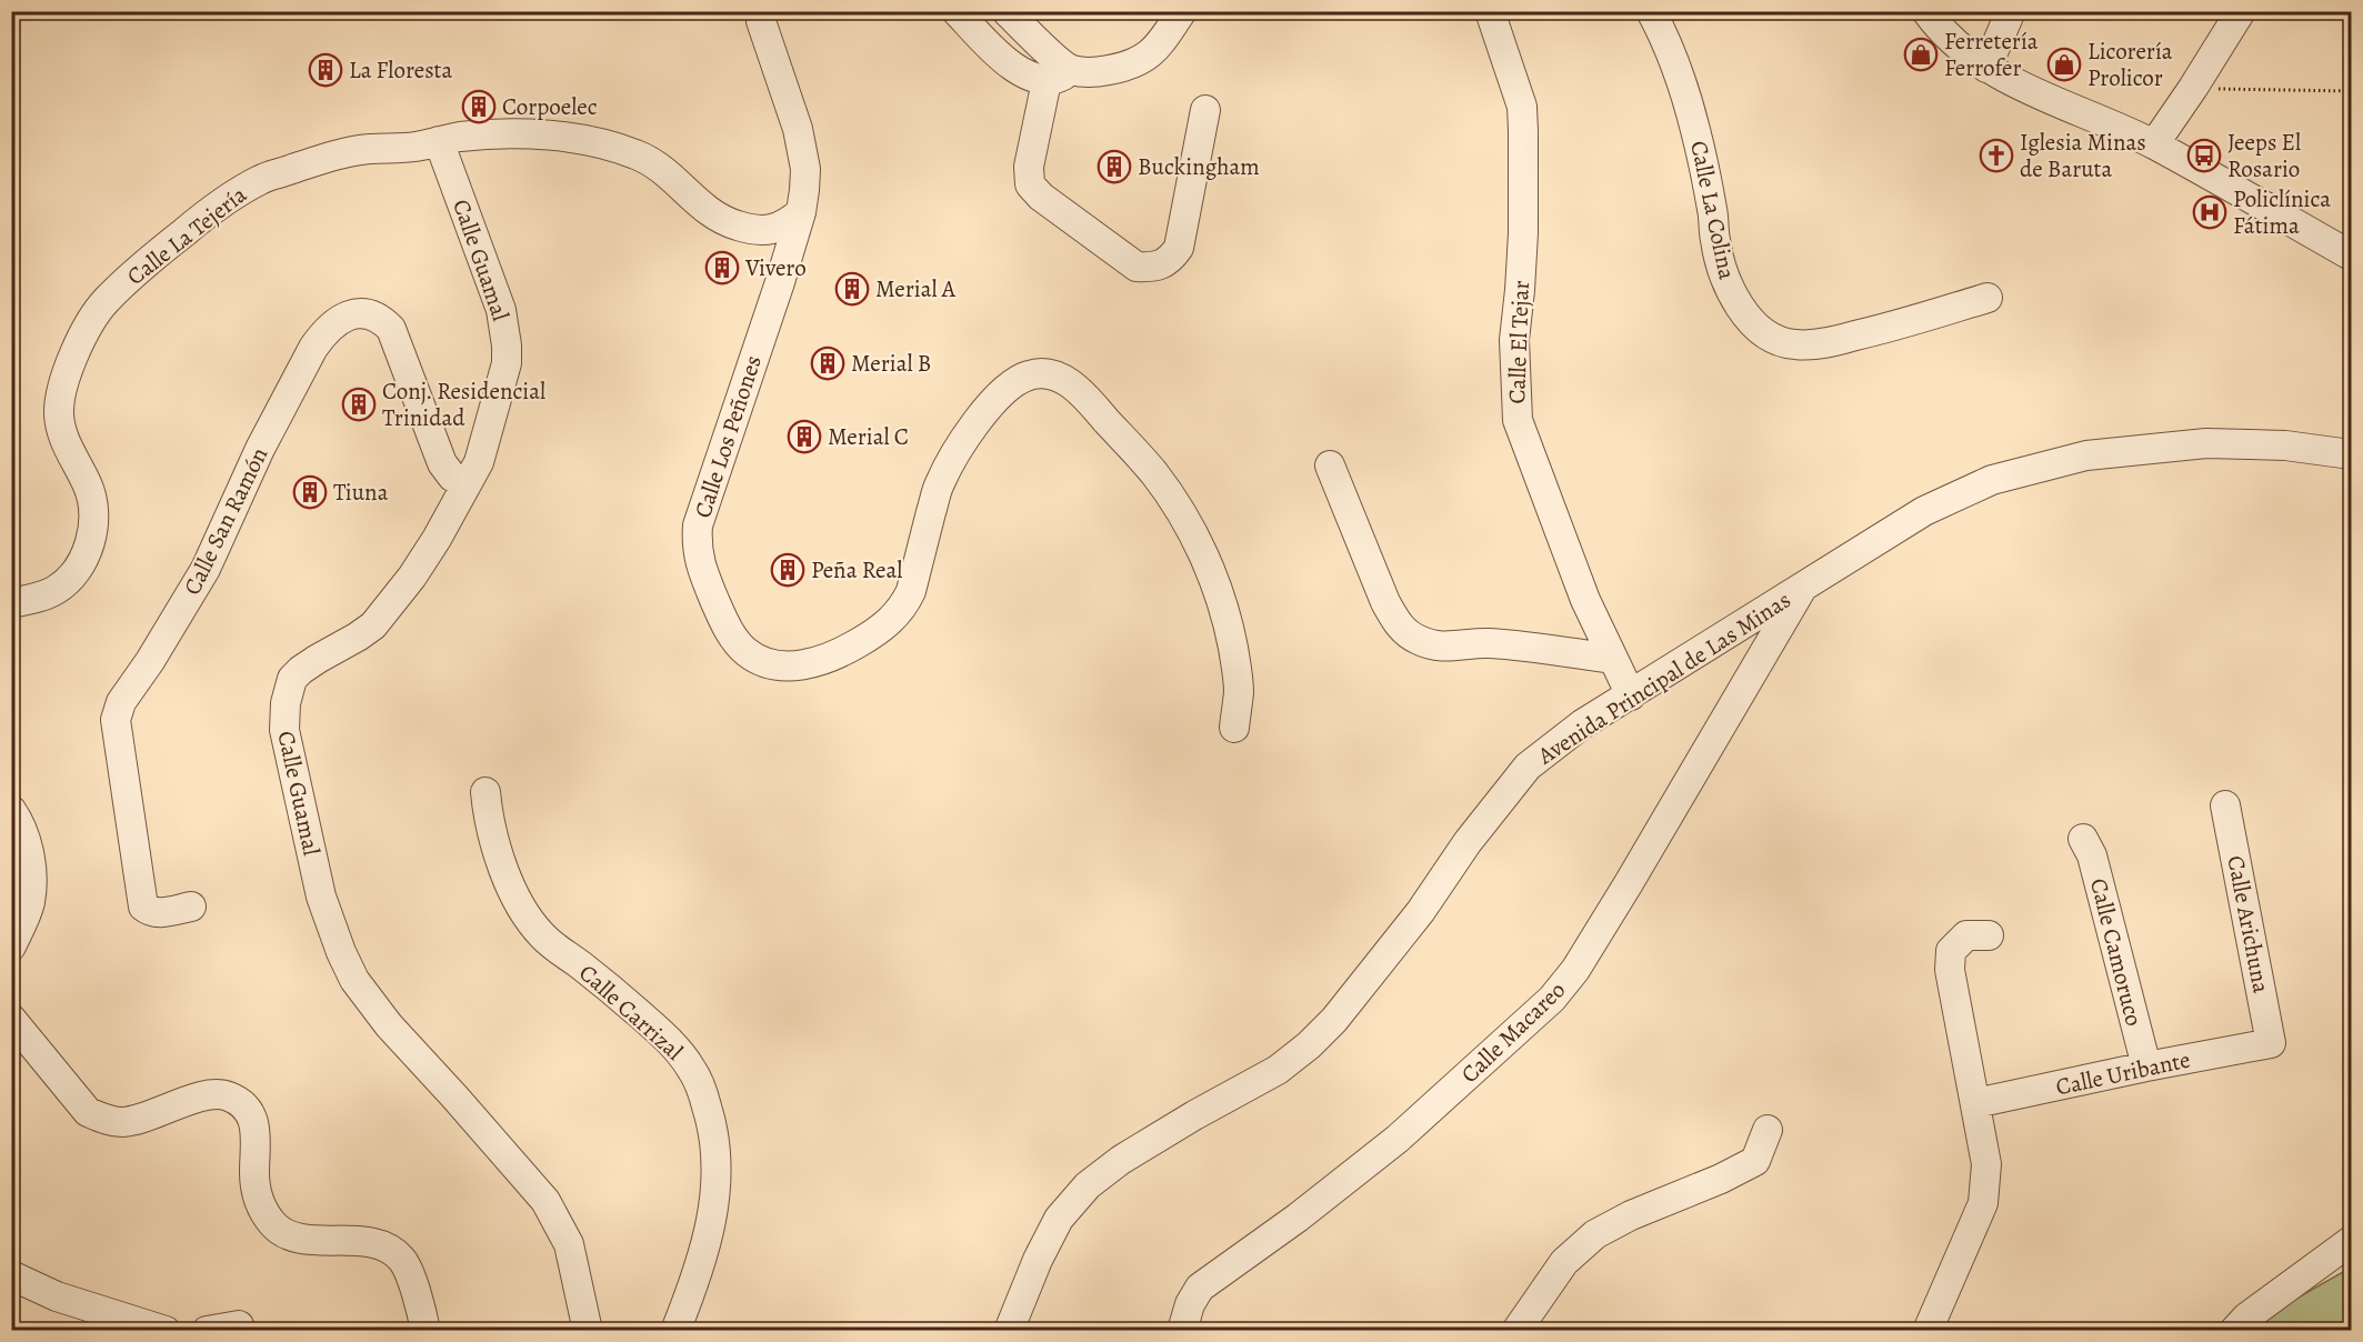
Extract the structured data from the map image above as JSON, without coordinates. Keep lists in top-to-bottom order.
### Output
{
  "streets": {
    "street": [
      "Calle La Colina",
      "Calle La Tejería",
      "Calle Guamal",
      "Calle El Tejar",
      "Calle Los Peñones",
      "Calle San Ramón",
      "Avenida Principal de Las Minas",
      "Calle Arichuna",
      "Calle Camoruco",
      "Calle Carrizal",
      "Calle Macareo",
      "Calle Uribante"
    ]
  },
  "crossings": [
    ["Calle La Tejería", "Calle Guamal"],
    ["Calle La Tejería", "Calle Los Peñones"],
    ["Calle Guamal", "Calle San Ramón"],
    ["Calle El Tejar", "Avenida Principal de Las Minas"],
    ["Avenida Principal de Las Minas", "Calle Macareo"],
    ["Calle Arichuna", "Calle Uribante"],
    ["Calle Camoruco", "Calle Uribante"]
  ],
  "places": {
    "shop": ["Ferretería Ferrofer", "Licorería Prolicor"],
    "building": [
      "La Floresta",
      "Corpoelec",
      "Buckingham",
      "Vivero",
      "Merial A",
      "Merial B",
      "Conj. Residencial Trinidad",
      "Merial C",
      "Tiuna",
      "Peña Real"
    ],
    "church": ["Iglesia Minas de Baruta"],
    "bus stop": ["Jeeps El Rosario"],
    "hospital": ["Policlínica Fátima"]
  }
}
